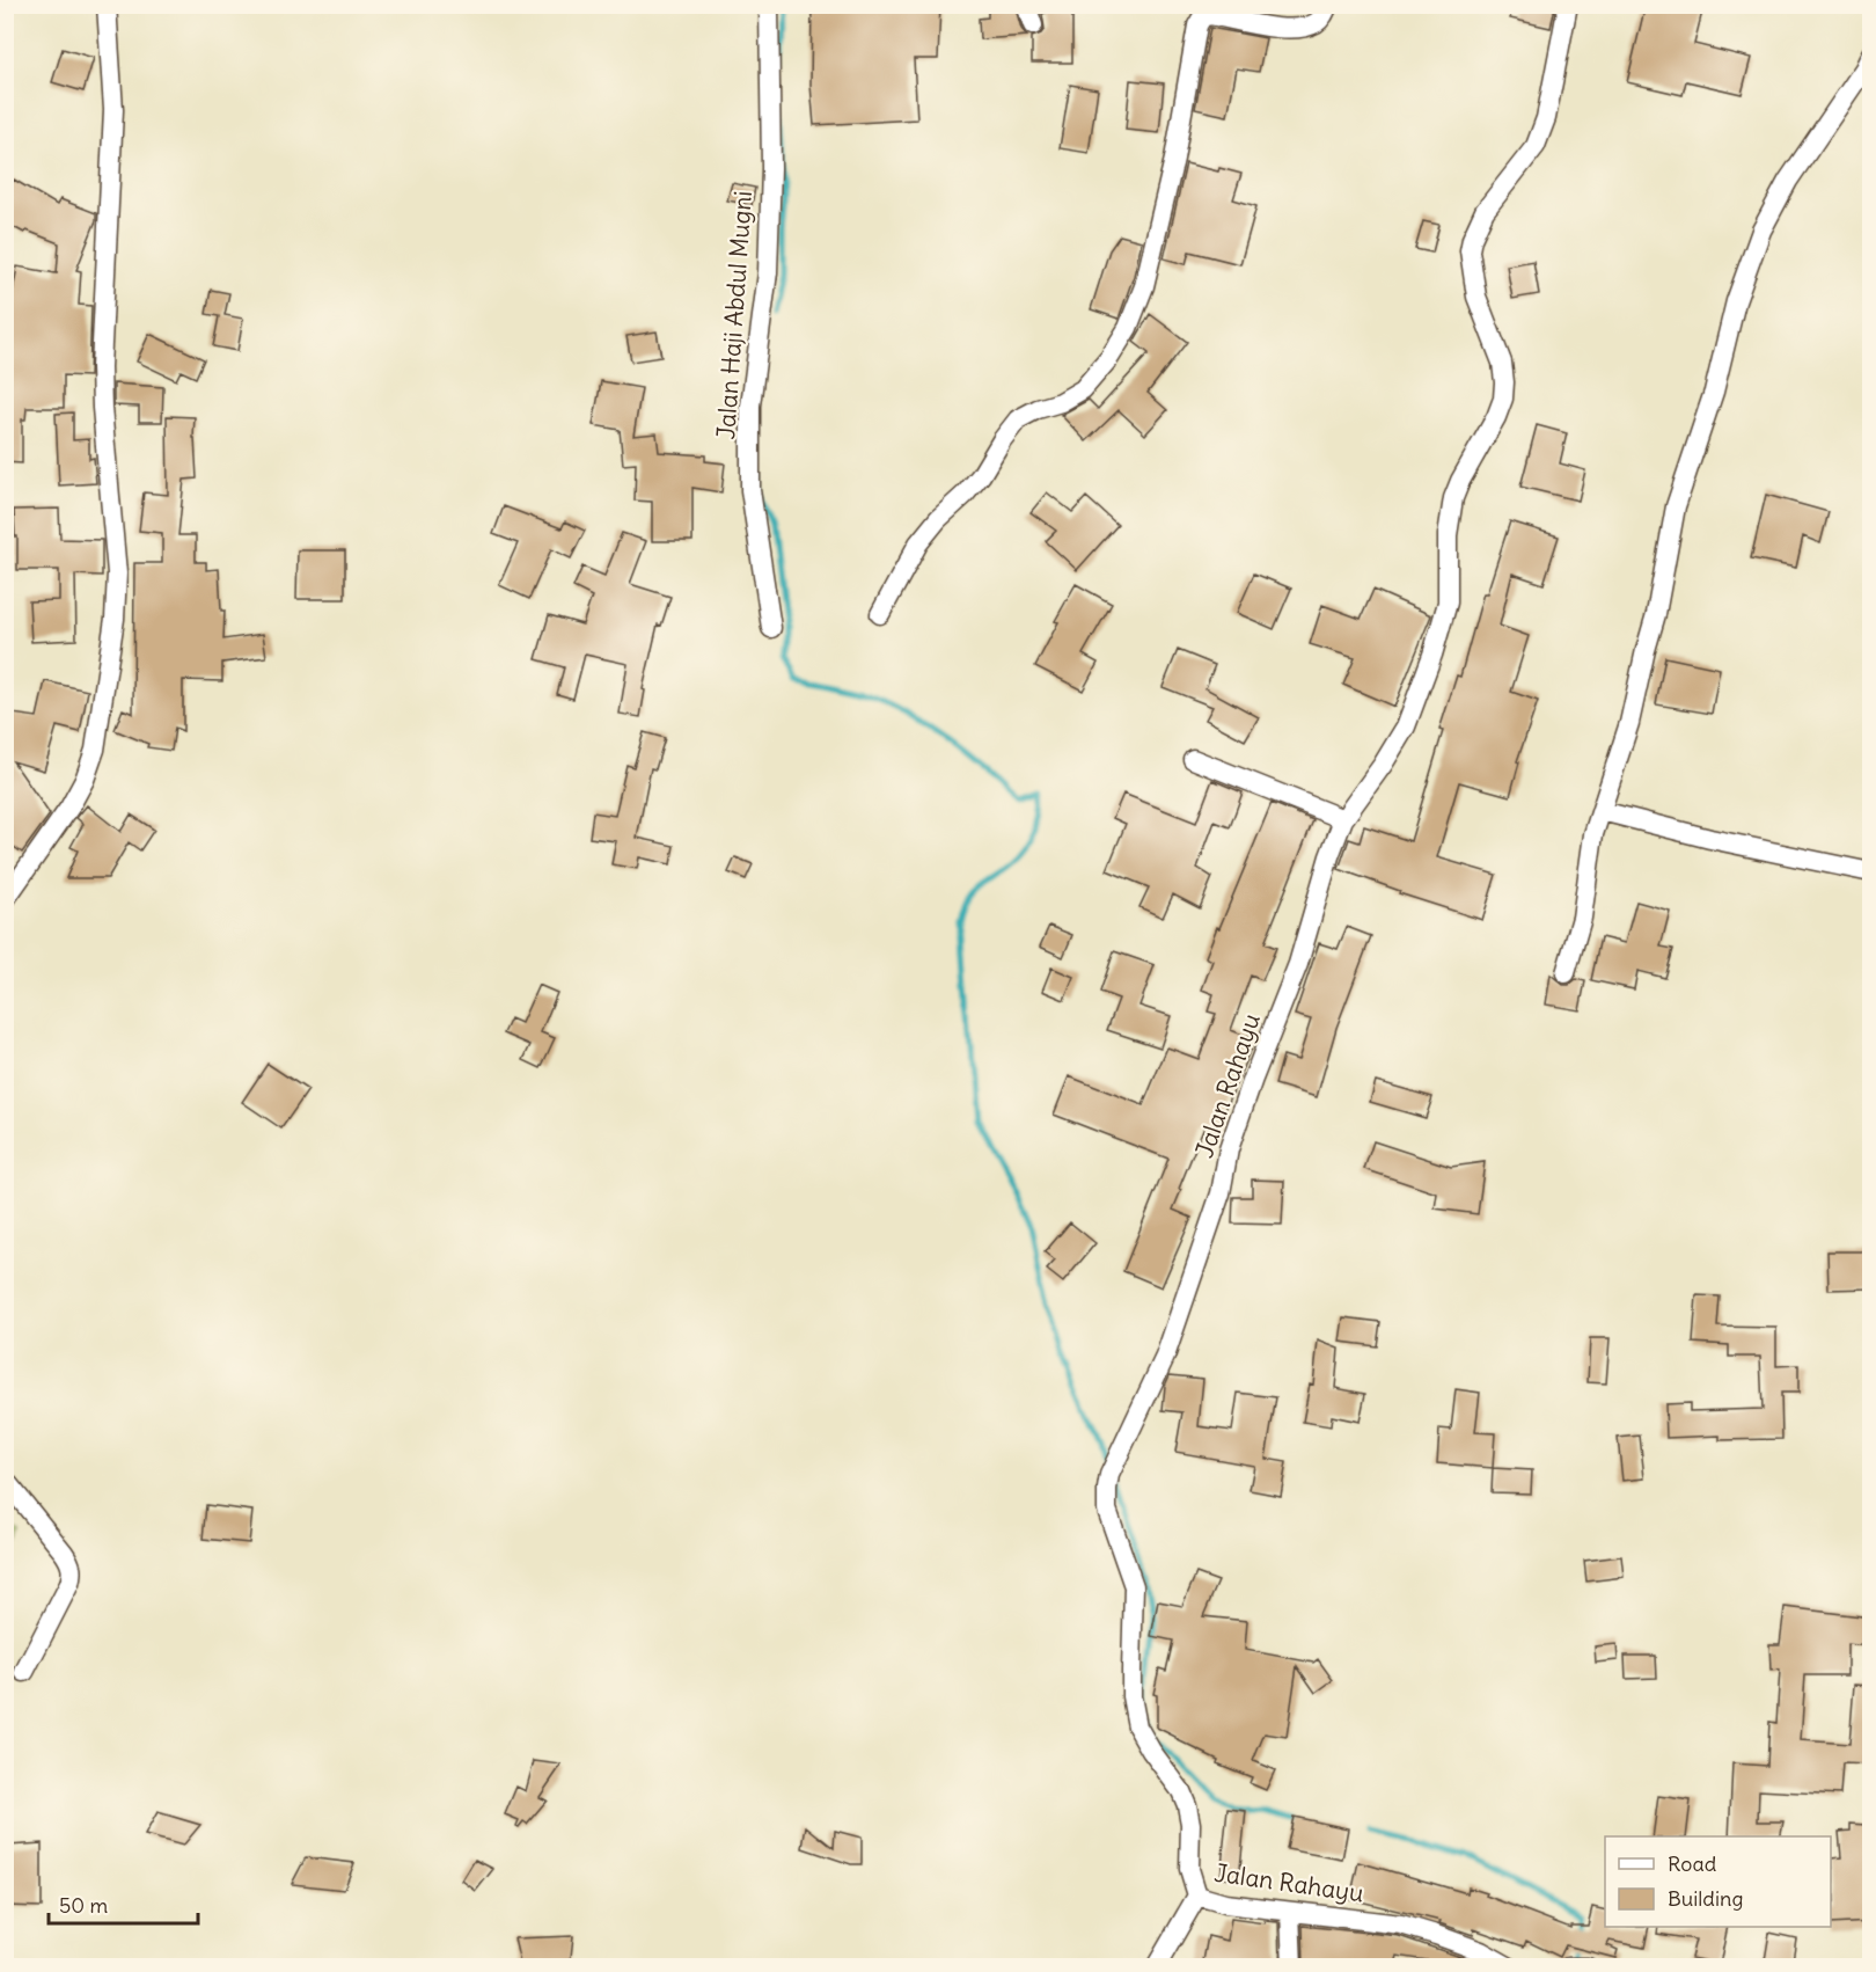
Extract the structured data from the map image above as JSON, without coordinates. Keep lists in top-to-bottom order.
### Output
{
  "streets": {
    "street": ["Jalan Haji Abdul Mugni", "Jalan Rahayu"]
  },
  "legend": ["Road", "Building"],
  "scale_bar": "50 m"
}
